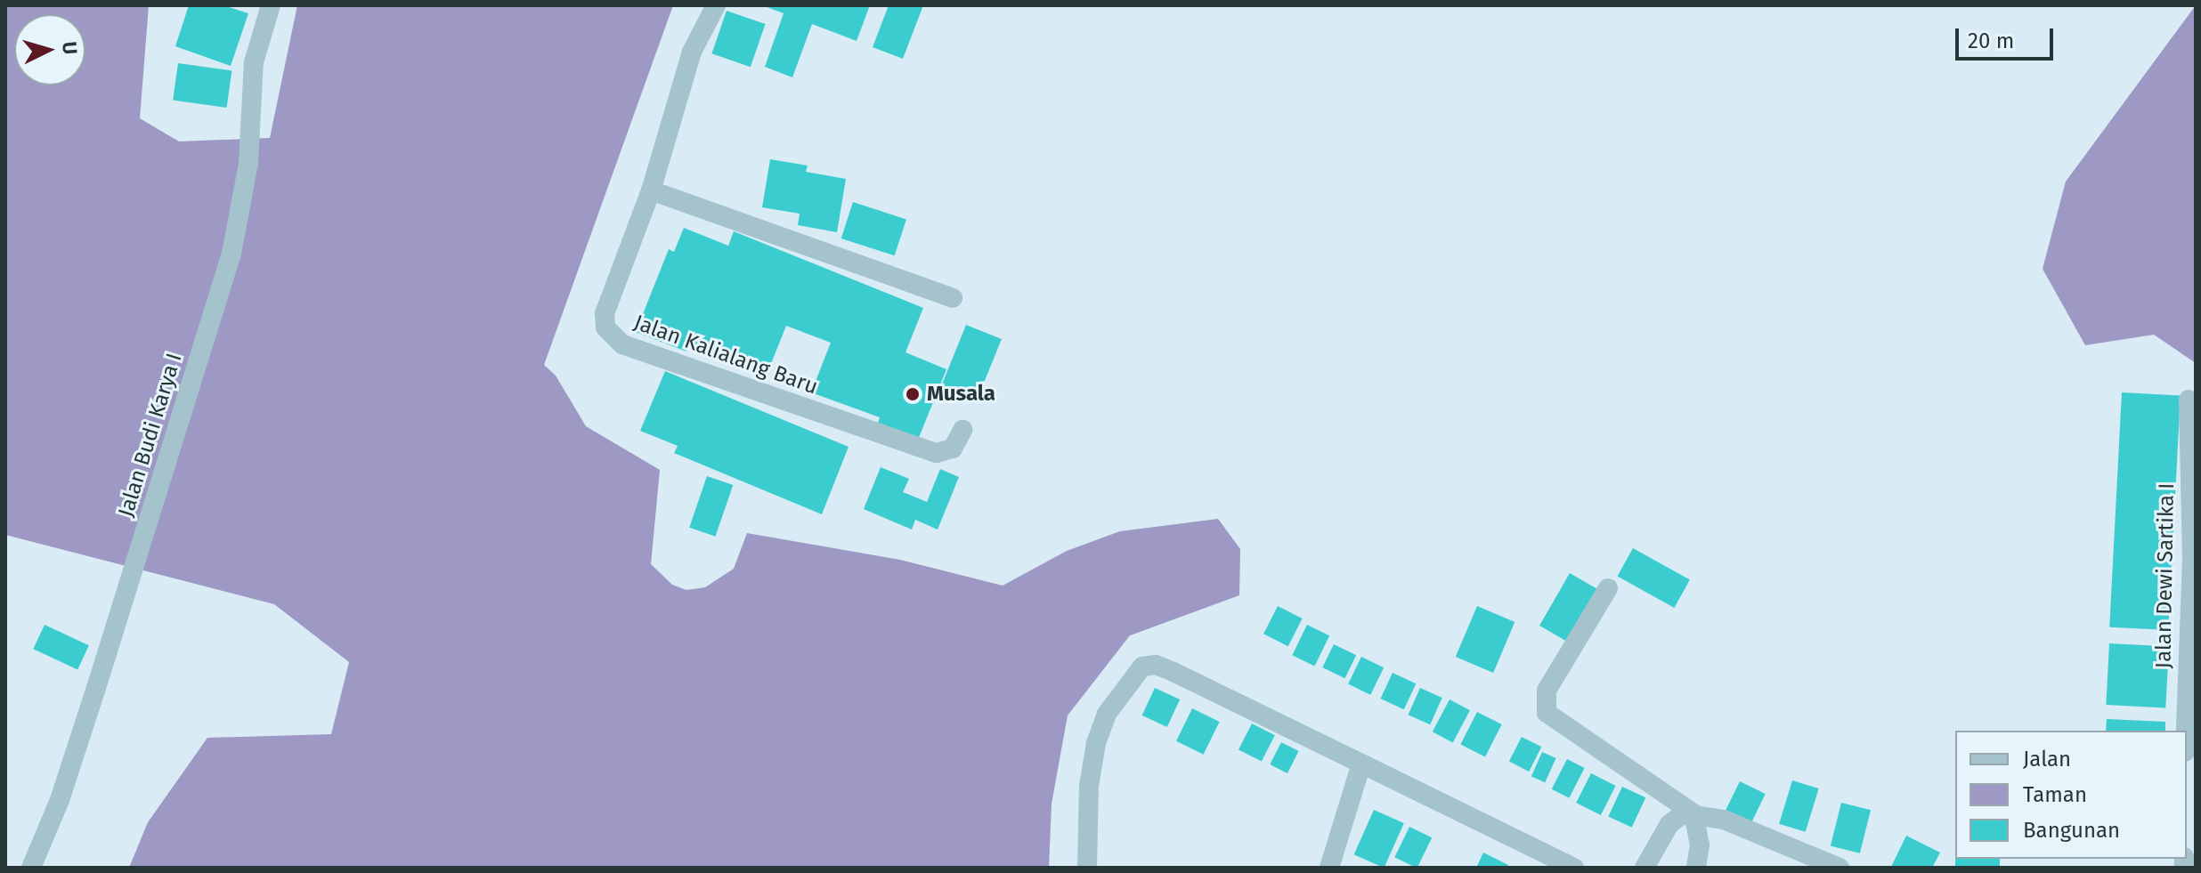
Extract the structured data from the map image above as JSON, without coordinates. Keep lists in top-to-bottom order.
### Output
{
  "streets": {
    "street": ["Jalan Kalialang Baru", "Jalan Budi Karya I", "Jalan Dewi Sartika I"]
  },
  "places": ["Musala"],
  "legend": ["Jalan", "Taman", "Bangunan"],
  "scale_bar": "20 m",
  "north": "right"
}
